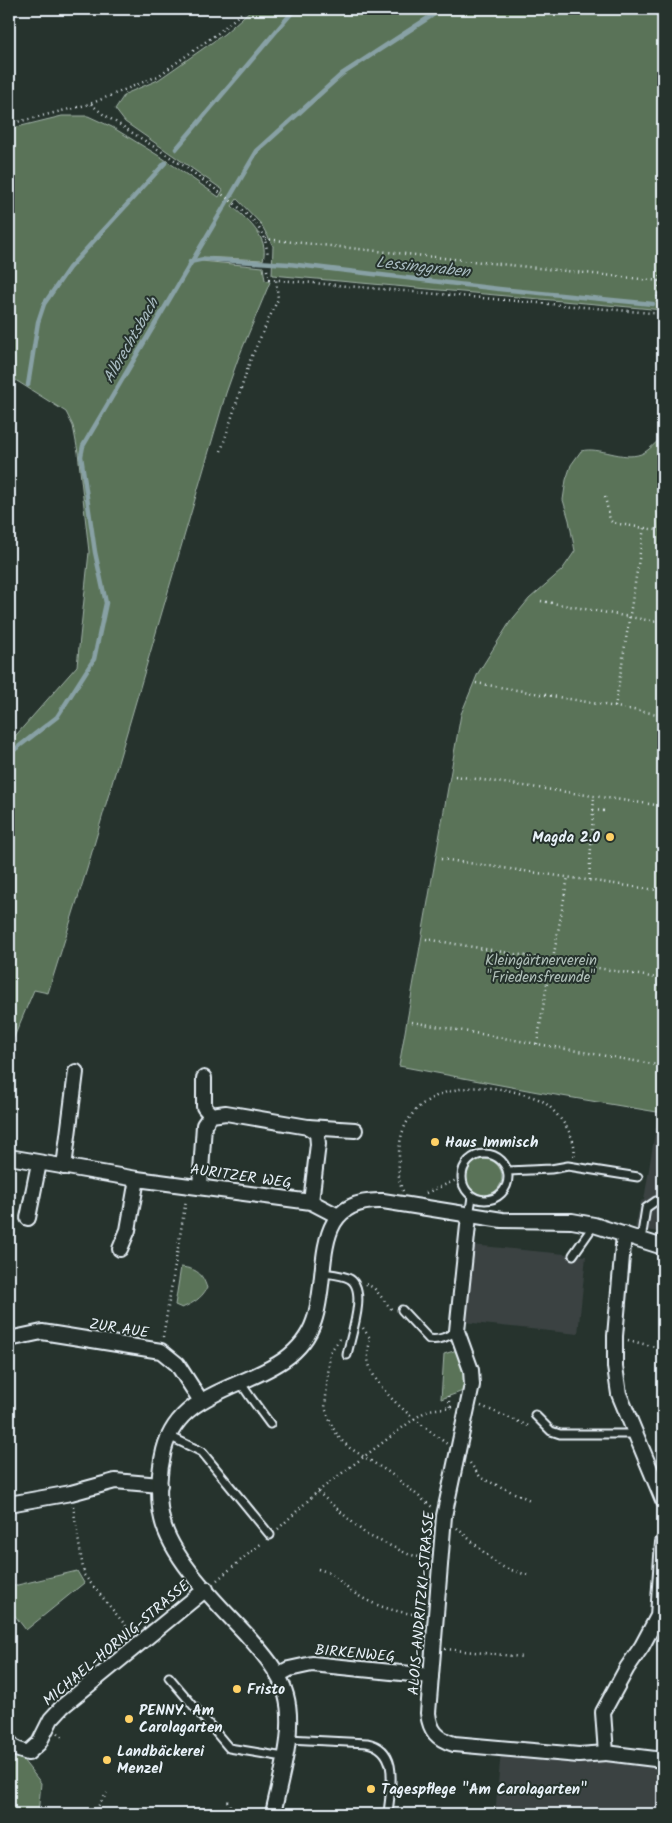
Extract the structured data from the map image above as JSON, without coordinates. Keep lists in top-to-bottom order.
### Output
{
  "streets": {
    "street": [
      "AURITZER WEG",
      "ZUR AUE",
      "ALOIS-ANDRITZKI-STRASSE",
      "MICHAEL-HORNIG-STRASSE",
      "BIRKENWEG"
    ]
  },
  "crossings": [
    ["ALOIS-ANDRITZKI-STRASSE", "BIRKENWEG"]
  ],
  "water": ["Lessinggraben", "Albrechtsbach"],
  "parks": ["Kleingärtnerverein \"Friedensfreunde\""],
  "places": [
    "Magda 2.0",
    "Haus Immisch",
    "Fristo",
    "PENNY. Am Carolagarten",
    "Landbäckerei Menzel",
    "Tagespflege \"Am Carolagarten\""
  ]
}
